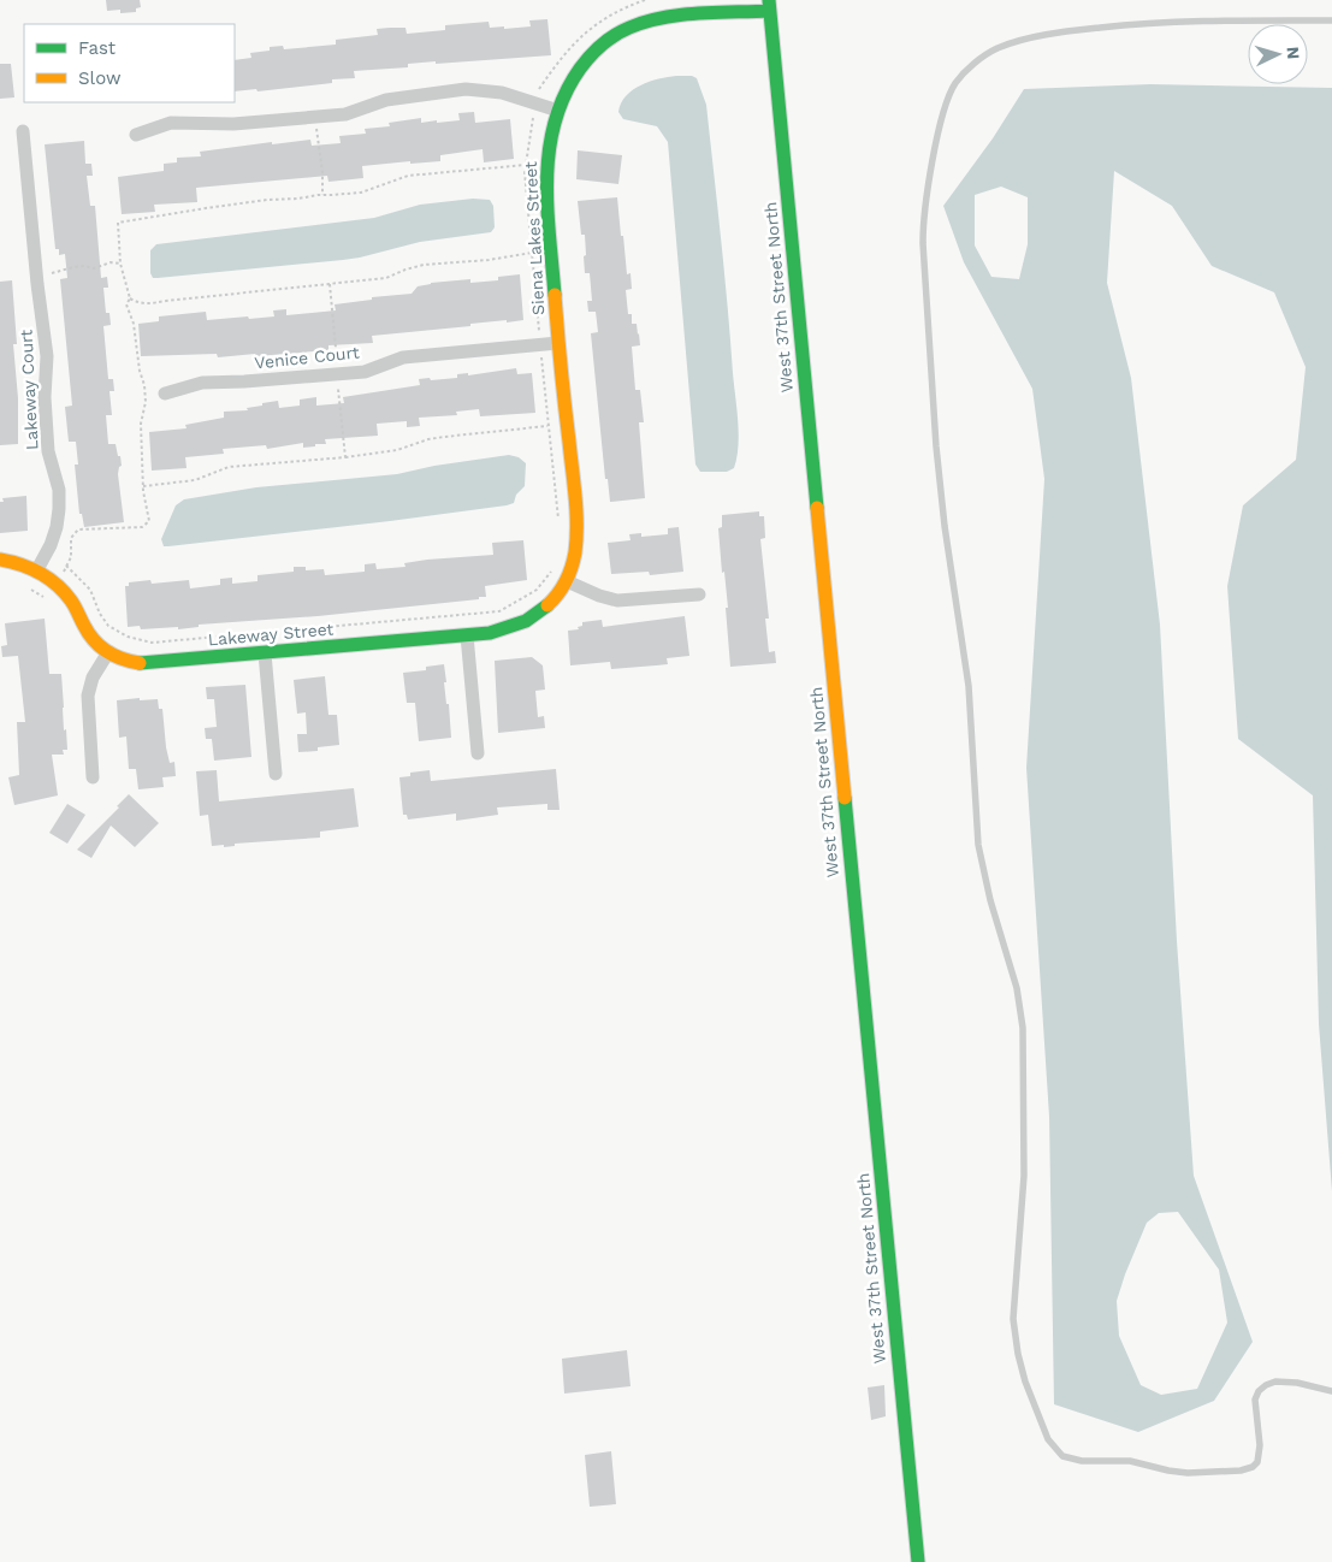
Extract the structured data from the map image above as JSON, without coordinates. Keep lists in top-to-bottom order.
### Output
{
  "streets": {
    "street": [
      "Siena Lakes Street",
      "West 37th Street North",
      "Venice Court",
      "Lakeway Court",
      "Lakeway Street"
    ]
  },
  "crossings": [
    ["Siena Lakes Street", "West 37th Street North"],
    ["Siena Lakes Street", "Venice Court"],
    ["Siena Lakes Street", "Lakeway Street"],
    ["Lakeway Court", "Lakeway Street"]
  ],
  "legend": ["Fast", "Slow"],
  "north": "right"
}
